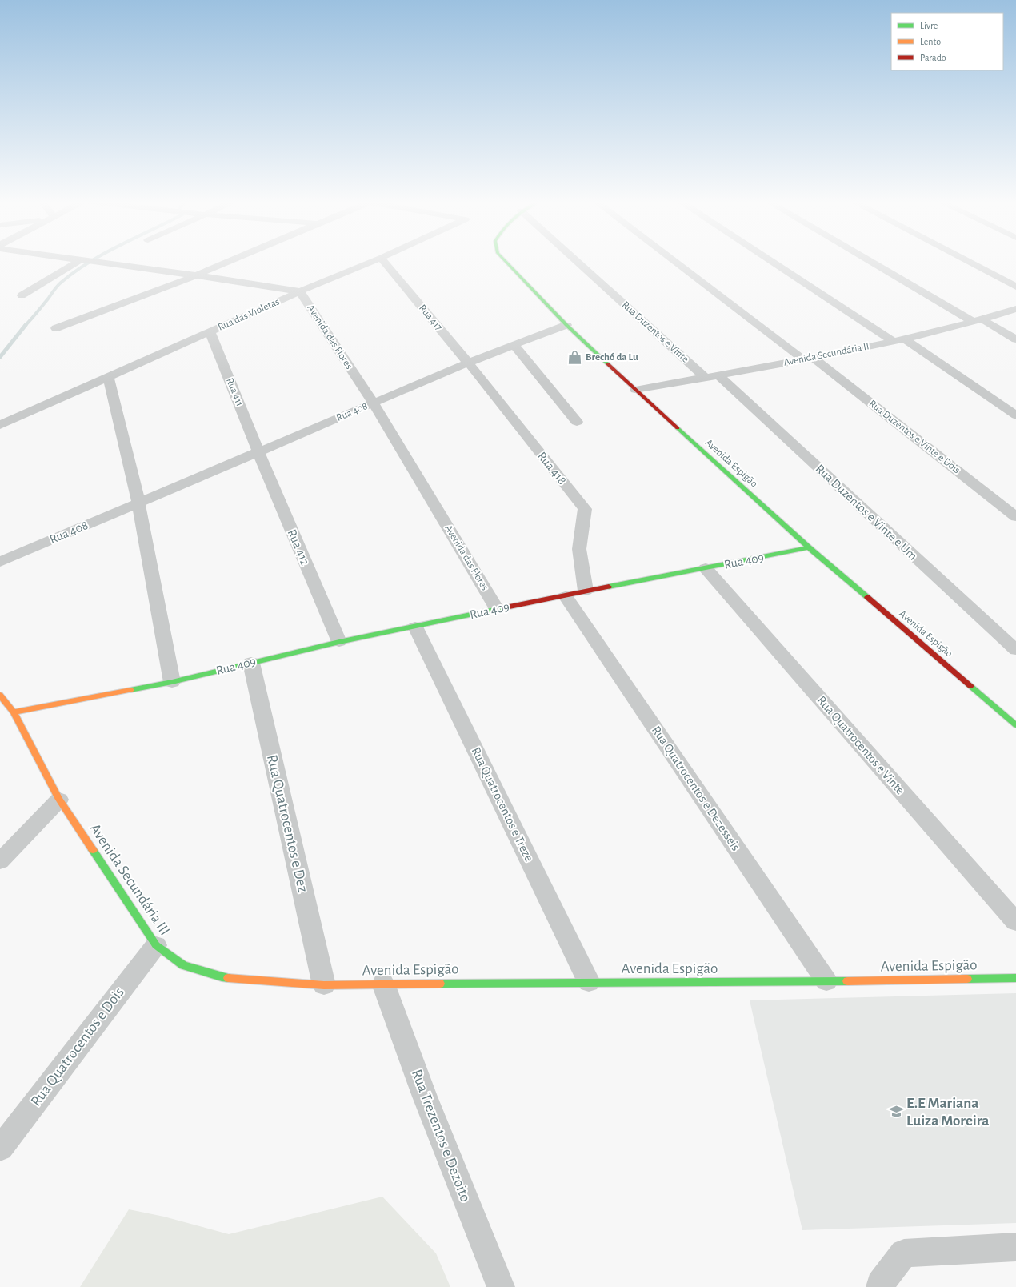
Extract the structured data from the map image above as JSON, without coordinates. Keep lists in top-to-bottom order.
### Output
{
  "streets": {
    "street": [
      "Rua das Violetas",
      "Rua 417",
      "Rua Duzentos e Vinte",
      "Avenida das Flores",
      "Avenida Secundária II",
      "Rua 411",
      "Rua 408",
      "Rua Duzentos e Vinte e Dois",
      "Avenida Espigão",
      "Rua 418",
      "Rua Duzentos e Vinte e Um",
      "Rua 412",
      "Rua 409",
      "Rua Quatrocentos e Vinte",
      "Rua Quatrocentos e Dezesseis",
      "Rua Quatrocentos e Treze",
      "Rua Quatrocentos e Dez",
      "Avenida Secundária III",
      "Rua Quatrocentos e Dois",
      "Rua Trezentos e Dezoito"
    ]
  },
  "crossings": [
    ["Rua das Violetas", "Avenida das Flores"],
    ["Rua das Violetas", "Rua 411"],
    ["Rua 417", "Rua 408"],
    ["Rua 417", "Rua 418"],
    ["Rua Duzentos e Vinte", "Avenida Secundária II"],
    ["Rua Duzentos e Vinte", "Rua Duzentos e Vinte e Um"],
    ["Avenida das Flores", "Rua 408"],
    ["Avenida das Flores", "Rua 409"],
    ["Avenida Secundária II", "Rua Duzentos e Vinte e Dois"],
    ["Avenida Secundária II", "Avenida Espigão"],
    ["Avenida Secundária II", "Rua Duzentos e Vinte e Um"],
    ["Rua 411", "Rua 408"],
    ["Rua 411", "Rua 412"],
    ["Rua 408", "Avenida Espigão"],
    ["Rua 408", "Rua 418"],
    ["Rua 408", "Rua 412"],
    ["Avenida Espigão", "Rua 409"],
    ["Avenida Espigão", "Rua Quatrocentos e Dezesseis"],
    ["Avenida Espigão", "Rua Quatrocentos e Treze"],
    ["Avenida Espigão", "Rua Quatrocentos e Dez"],
    ["Avenida Espigão", "Avenida Secundária III"],
    ["Avenida Espigão", "Rua Trezentos e Dezoito"],
    ["Rua 418", "Rua 409"],
    ["Rua 412", "Rua 409"],
    ["Rua 409", "Rua Quatrocentos e Vinte"],
    ["Rua 409", "Rua Quatrocentos e Dezesseis"],
    ["Rua 409", "Rua Quatrocentos e Treze"],
    ["Rua 409", "Rua Quatrocentos e Dez"],
    ["Rua 409", "Avenida Secundária III"],
    ["Rua Quatrocentos e Dez", "Avenida Secundária III"],
    ["Avenida Secundária III", "Rua Quatrocentos e Dois"]
  ],
  "places": {
    "shop": ["Brechó da Lu"],
    "school or university": ["E.E Mariana Luiza Moreira"]
  },
  "legend": ["Livre", "Lento", "Parado"]
}
